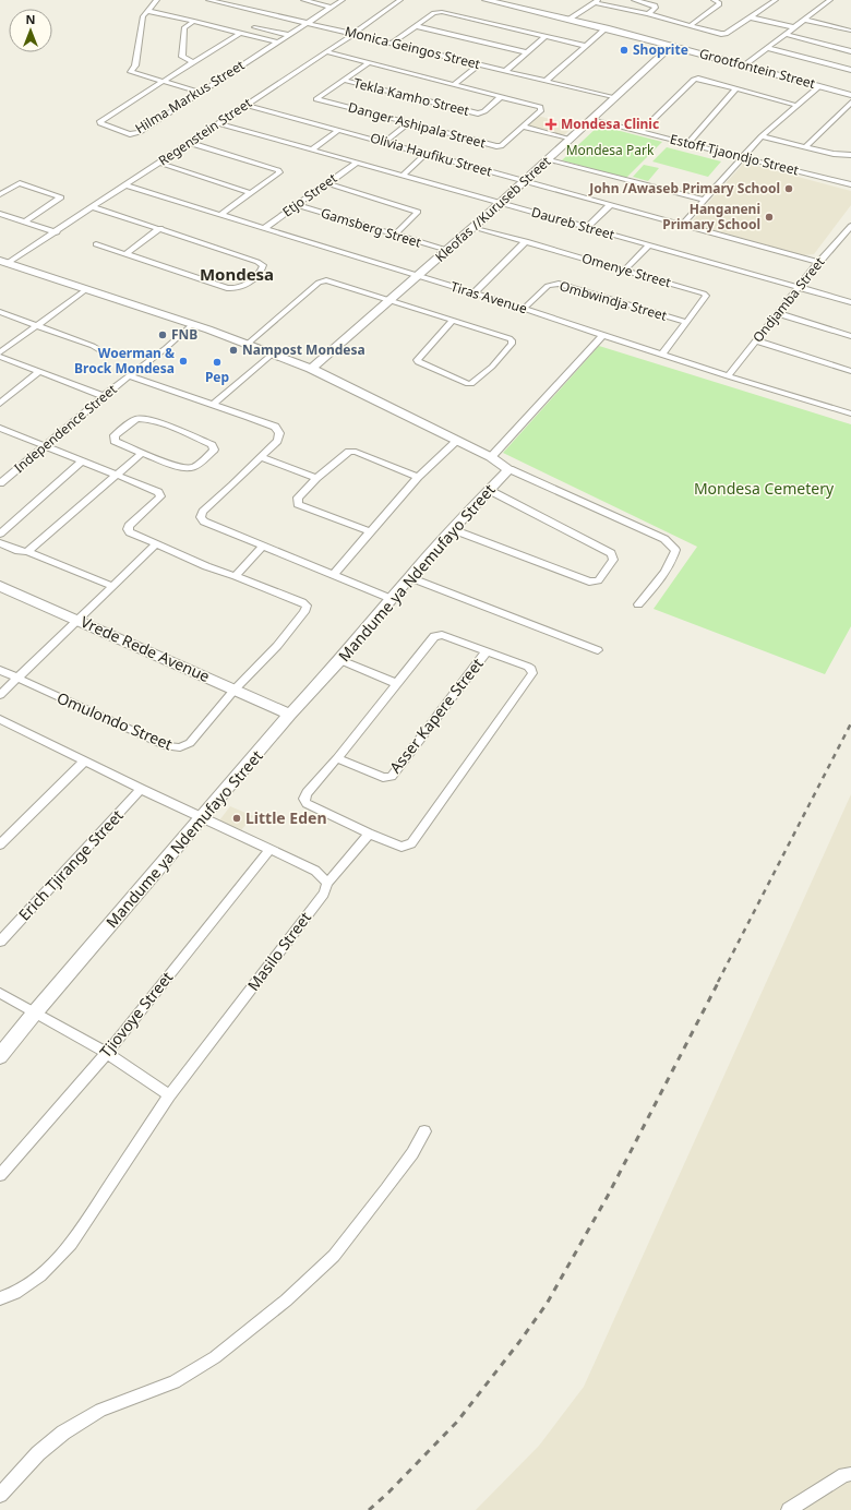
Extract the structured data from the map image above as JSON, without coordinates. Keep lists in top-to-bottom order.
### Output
{
  "streets": {
    "street": [
      "Monica Geingos Street",
      "Grootfontein Street",
      "Hilma Markus Street",
      "Tekla Kamho Street",
      "Danger Ashipala Street",
      "Regenstein Street",
      "Olivia Haufiku Street",
      "Estoff Tjaondjo Street",
      "Etjo Street",
      "Kleofas //Kuruseb Street",
      "Daureb Street",
      "Gamsberg Street",
      "Omenye Street",
      "Tiras Avenue",
      "Ondjamba Street",
      "Ombwindja Street",
      "Independence Street",
      "Mandume ya Ndemufayo Street",
      "Vrede Rede Avenue",
      "Asser Kapere Street",
      "Omulondo Street",
      "Erich Tjirange Street",
      "Masilo Street",
      "Tjiovoye Street"
    ]
  },
  "crossings": [
    ["Monica Geingos Street", "Hilma Markus Street"],
    ["Monica Geingos Street", "Regenstein Street"],
    ["Monica Geingos Street", "Kleofas //Kuruseb Street"],
    ["Grootfontein Street", "Kleofas //Kuruseb Street"],
    ["Tekla Kamho Street", "Danger Ashipala Street"],
    ["Danger Ashipala Street", "Regenstein Street"],
    ["Regenstein Street", "Olivia Haufiku Street"],
    ["Regenstein Street", "Daureb Street"],
    ["Regenstein Street", "Tiras Avenue"],
    ["Olivia Haufiku Street", "Kleofas //Kuruseb Street"],
    ["Olivia Haufiku Street", "Ondjamba Street"],
    ["Estoff Tjaondjo Street", "Kleofas //Kuruseb Street"],
    ["Etjo Street", "Daureb Street"],
    ["Etjo Street", "Gamsberg Street"],
    ["Etjo Street", "Tiras Avenue"],
    ["Kleofas //Kuruseb Street", "Daureb Street"],
    ["Kleofas //Kuruseb Street", "Gamsberg Street"],
    ["Kleofas //Kuruseb Street", "Omenye Street"],
    ["Kleofas //Kuruseb Street", "Tiras Avenue"],
    ["Daureb Street", "Ondjamba Street"],
    ["Omenye Street", "Tiras Avenue"],
    ["Omenye Street", "Ombwindja Street"],
    ["Tiras Avenue", "Ondjamba Street"],
    ["Tiras Avenue", "Ombwindja Street"],
    ["Mandume ya Ndemufayo Street", "Vrede Rede Avenue"],
    ["Vrede Rede Avenue", "Omulondo Street"]
  ],
  "districts": ["Mondesa"],
  "parks": ["Mondesa Park", "Mondesa Cemetery"],
  "places": {
    "other": [
      "Shoprite",
      "John /Awaseb Primary School",
      "Hanganeni Primary School",
      "FNB",
      "Nampost Mondesa",
      "Woerman & Brock Mondesa",
      "Pep",
      "Little Eden"
    ],
    "health": ["Mondesa Clinic"]
  },
  "north": "top"
}
